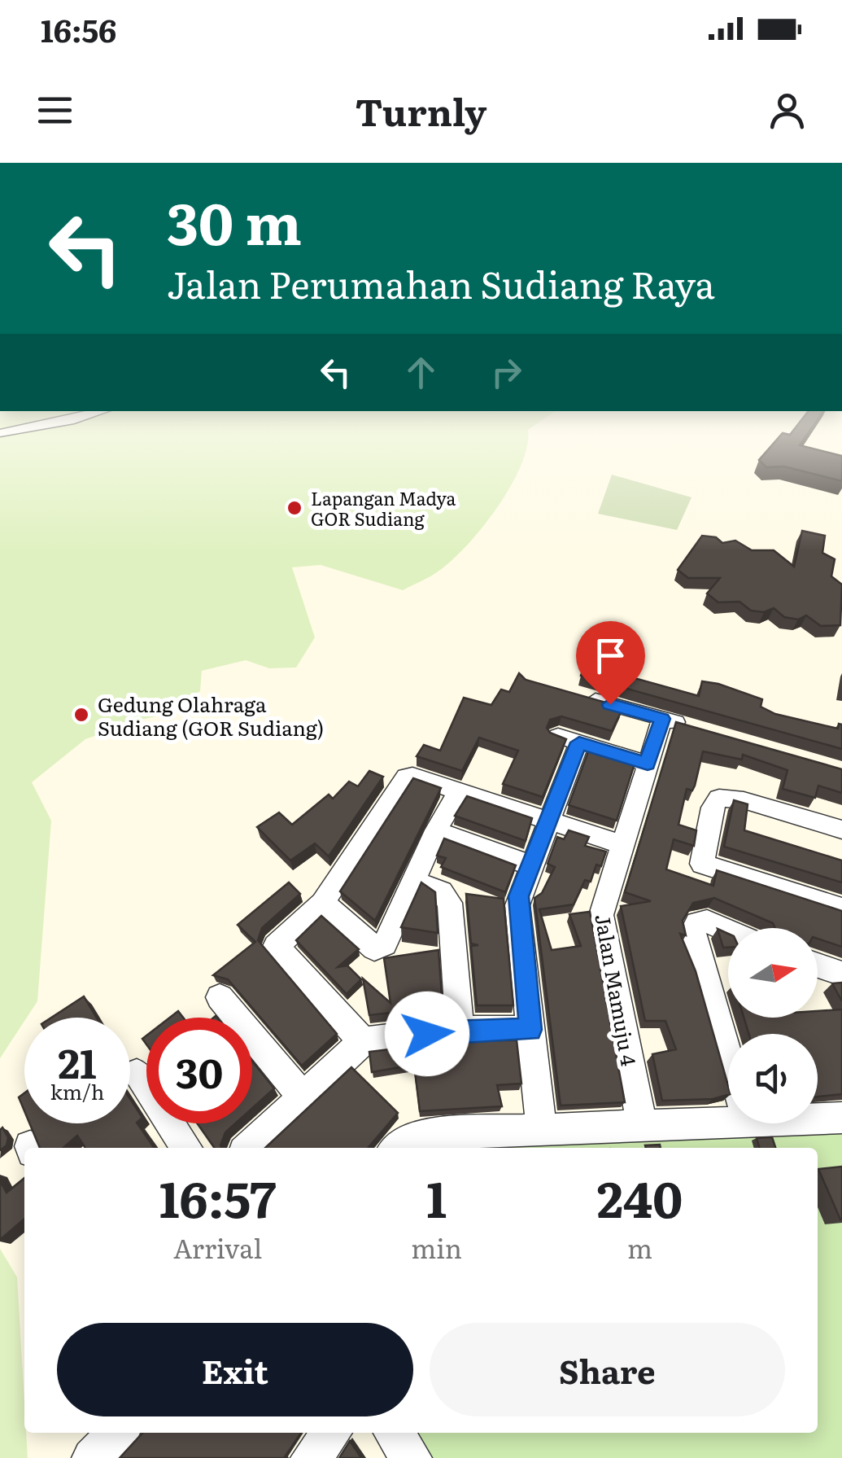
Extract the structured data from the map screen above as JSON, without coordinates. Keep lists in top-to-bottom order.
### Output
{
  "streets": {
    "street": ["Jalan Mamuju 4"]
  },
  "places": ["Lapangan Madya GOR Sudiang", "Gedung Olahraga Sudiang (GOR Sudiang)"],
  "north": "right",
  "page": {
    "status": "16:56",
    "header": "Turnly",
    "turn": ["30 m", "Jalan Perumahan Sudiang Raya"],
    "speed": "21 km/h",
    "limit": "30",
    "eta": [
      "16:57",
      "Arrival",
      "1",
      "min",
      "240",
      "m"
    ],
    "buttons": ["Exit", "Share"]
  }
}
